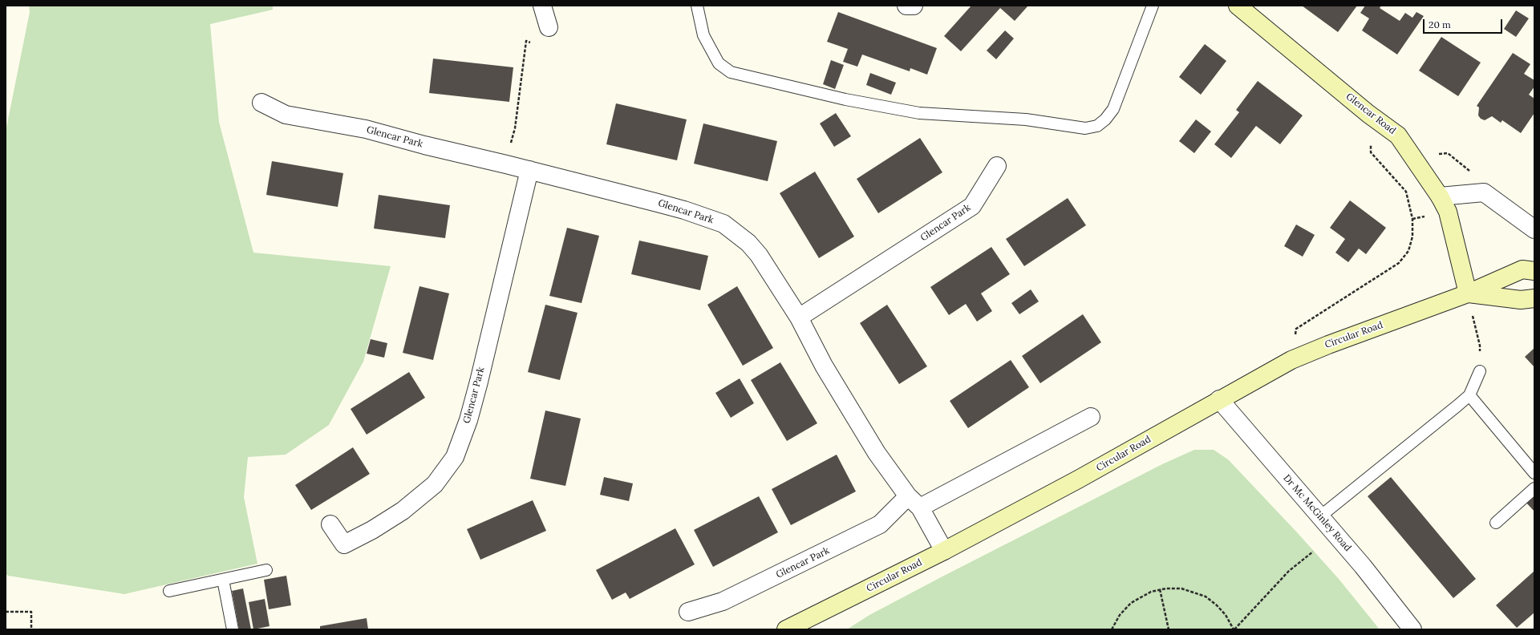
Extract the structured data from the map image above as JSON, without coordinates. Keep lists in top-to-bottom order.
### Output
{
  "streets": {
    "street": [
      "Glencar Road",
      "Glencar Park",
      "Circular Road",
      "Dr Mc McGinley Road"
    ]
  },
  "crossings": [
    ["Glencar Road", "Circular Road"],
    ["Glencar Park", "Circular Road"],
    ["Circular Road", "Dr Mc McGinley Road"]
  ],
  "scale_bar": "20 m"
}
